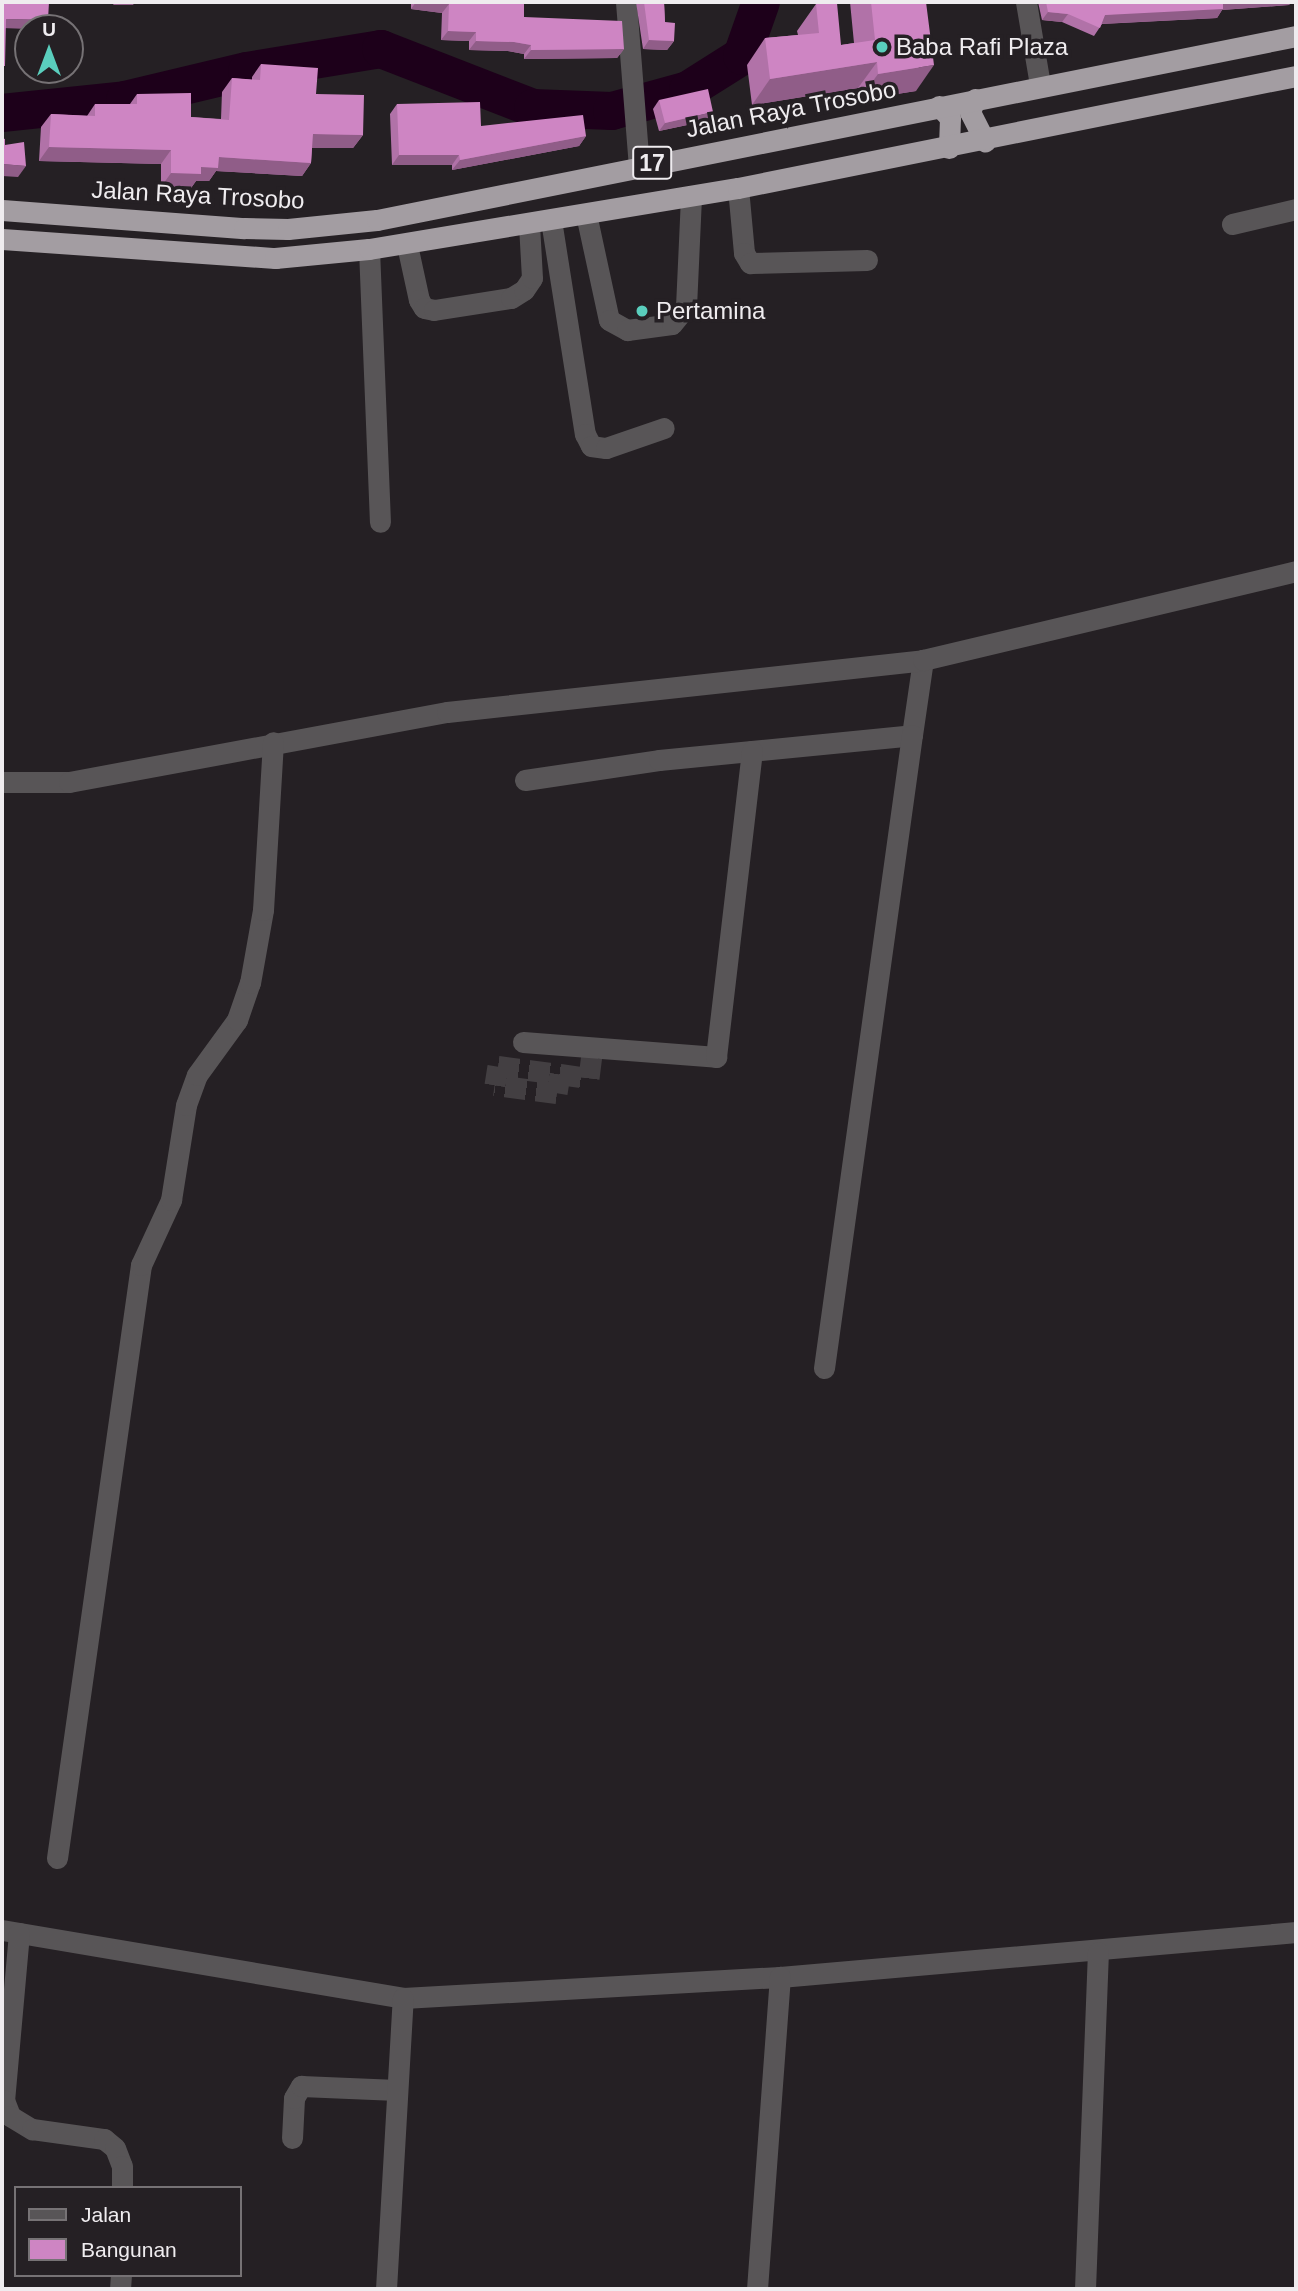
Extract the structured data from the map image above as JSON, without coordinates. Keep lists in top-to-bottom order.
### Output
{
  "streets": {
    "highway": ["Jalan Raya Trosobo", "17"]
  },
  "places": ["Baba Rafi Plaza", "Pertamina"],
  "legend": ["Jalan", "Bangunan"],
  "north": "top"
}
